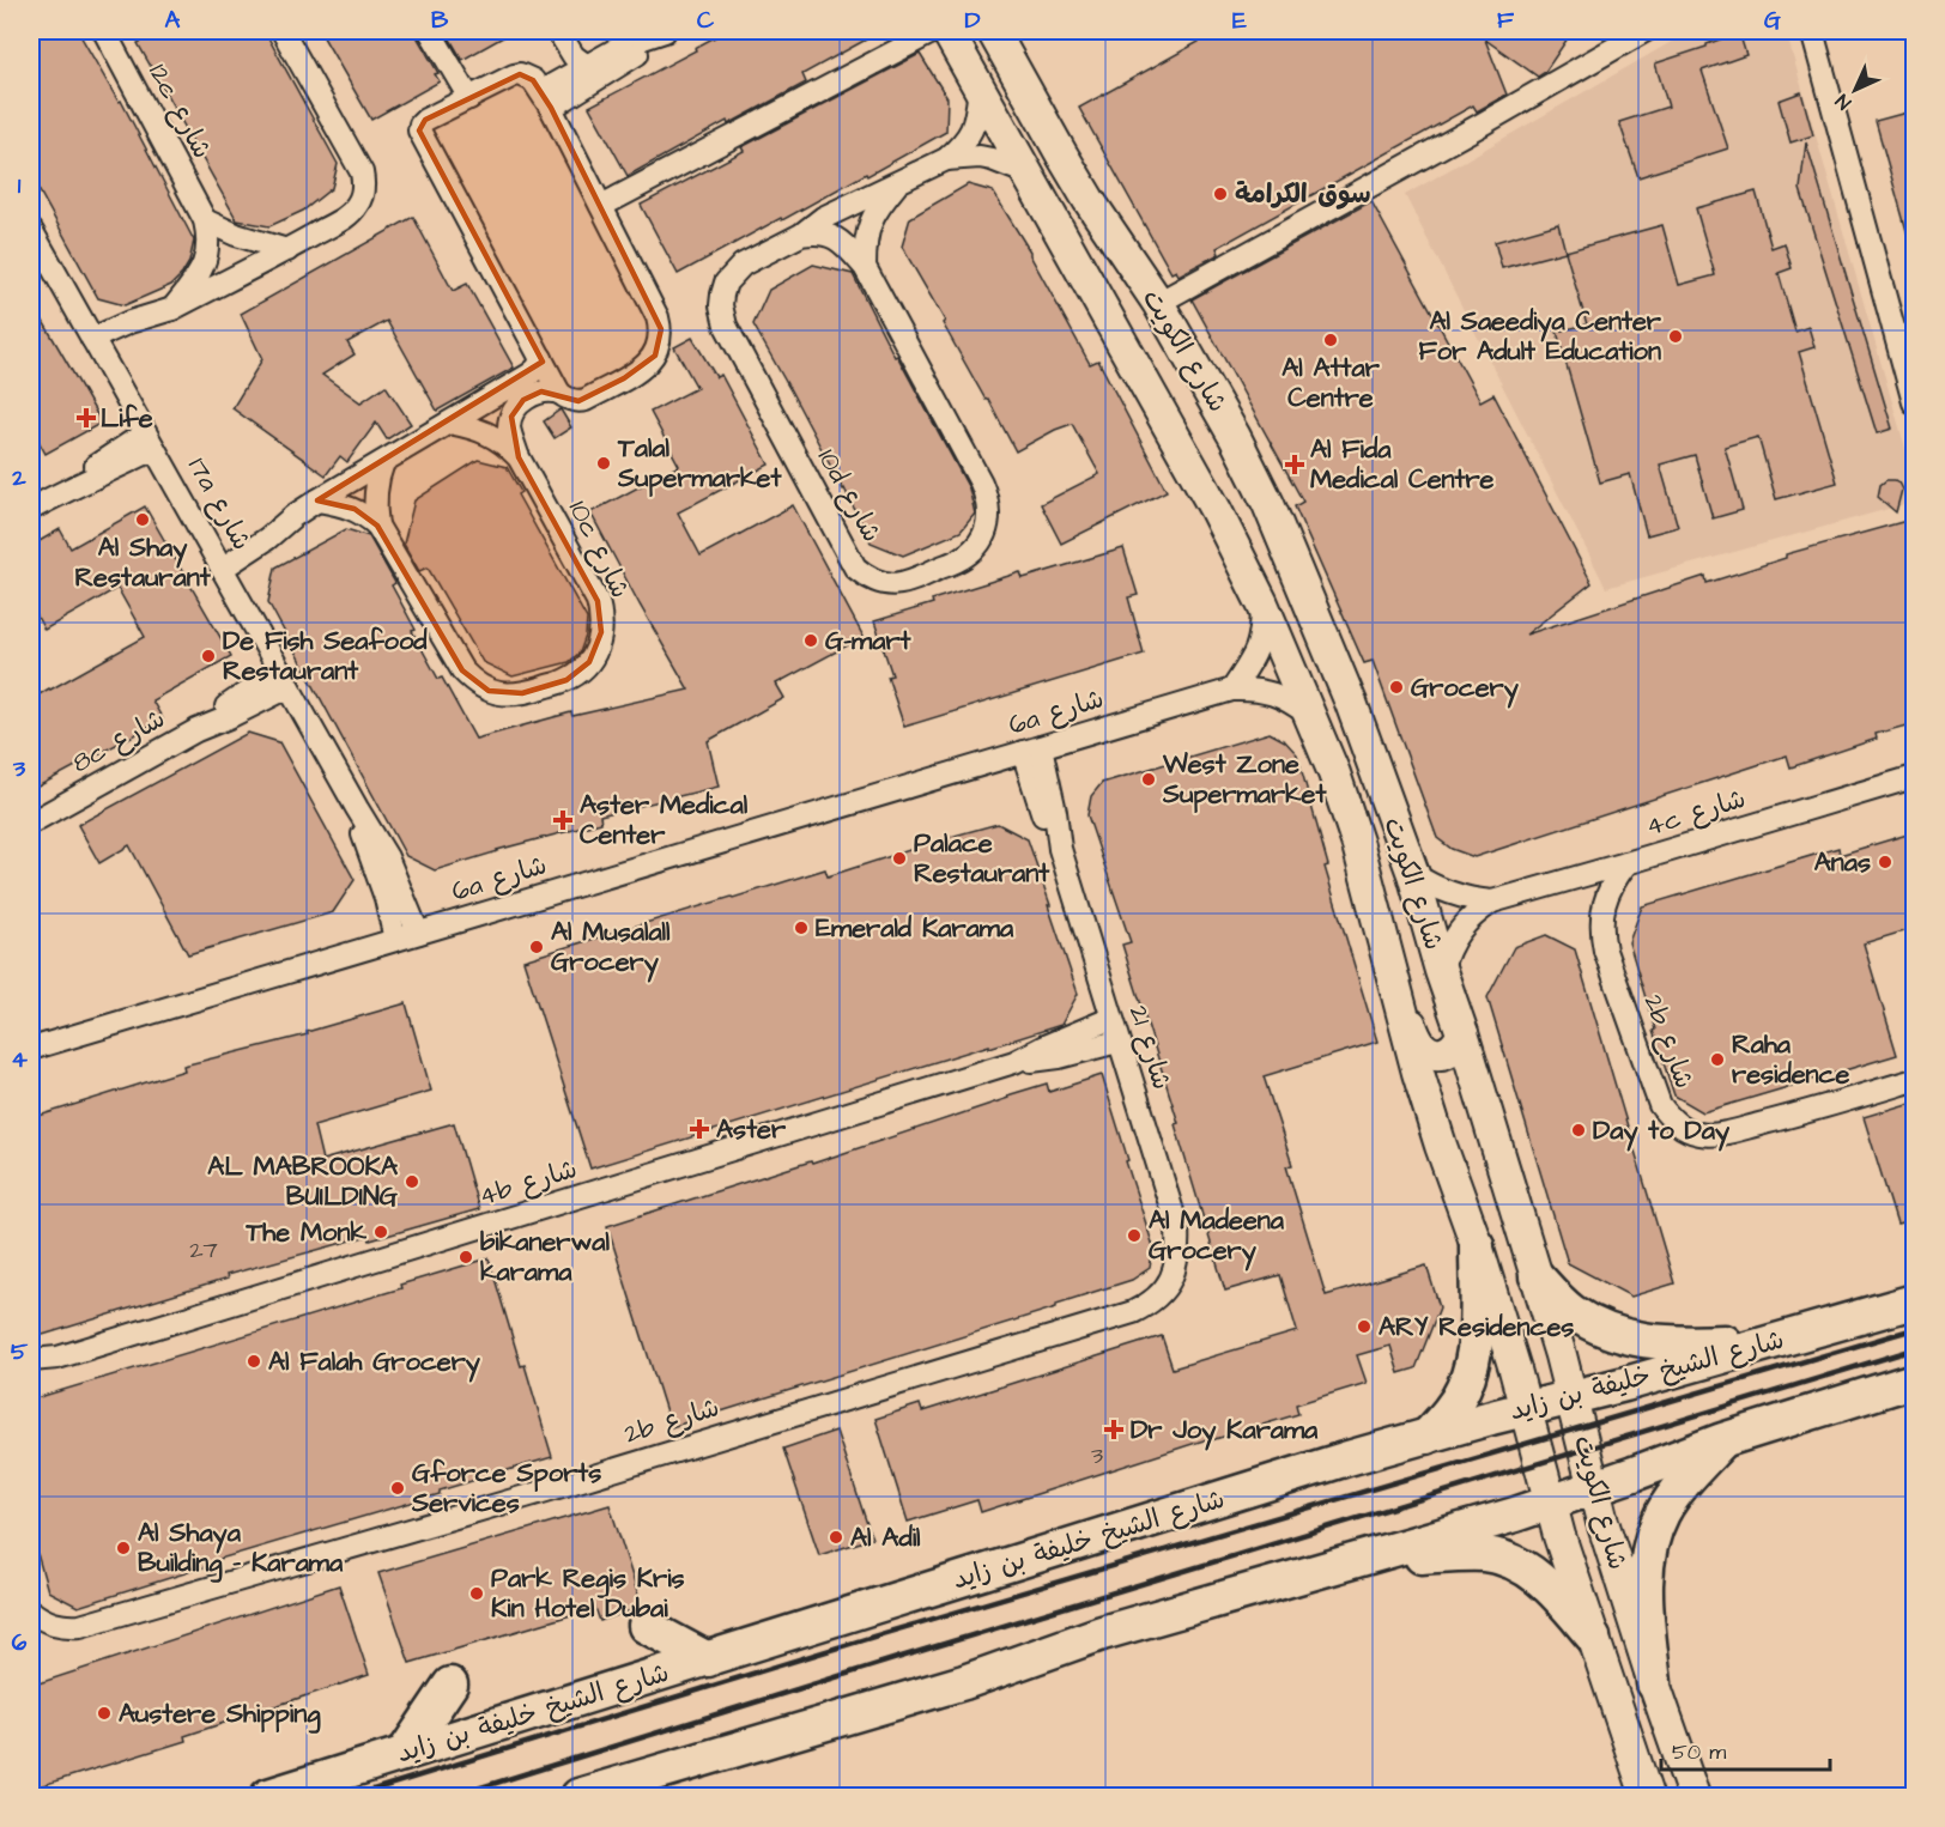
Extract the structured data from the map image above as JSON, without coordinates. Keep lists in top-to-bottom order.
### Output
{
  "streets": {
    "main road": ["شارع الكويت", "شارع الشيخ خليفة بن زايد"],
    "street": [
      "12c شارع",
      "10d شارع",
      "17a شارع",
      "10c شارع",
      "6a شارع",
      "8c شارع",
      "4c شارع",
      "2b شارع",
      "شارع 21",
      "4b شارع"
    ]
  },
  "crossings": [
    ["12c شارع", "17a شارع"],
    ["شارع الكويت", "10d شارع"],
    ["شارع الكويت", "6a شارع"],
    ["شارع الكويت", "4c شارع"],
    ["شارع الكويت", "شارع الشيخ خليفة بن زايد"],
    ["17a شارع", "6a شارع"],
    ["17a شارع", "8c شارع"],
    ["6a شارع", "شارع 21"],
    ["4c شارع", "2b شارع"],
    ["2b شارع", "شارع 21"],
    ["شارع 21", "4b شارع"]
  ],
  "places": {
    "other": [
      "سوق الكرامة",
      "Al Saeediya Center For Adult Education",
      "Al Attar Centre",
      "Talal Supermarket",
      "Al Shay Restaurant",
      "G-mart",
      "De Fish Seafood Restaurant",
      "Grocery",
      "West Zone Supermarket",
      "Palace Restaurant",
      "Anas",
      "Emerald Karama",
      "Al Musalall Grocery",
      "Raha residence",
      "Day to Day",
      "AL MABROOKA BUILDING",
      "The Monk",
      "Al Madeena Grocery",
      "bikanerwal karama",
      "ARY Residences",
      "Al Falah Grocery",
      "Gforce Sports Services",
      "Al Adil",
      "Al Shaya Building - Karama",
      "Park Regis Kris Kin Hotel Dubai",
      "Austere Shipping"
    ],
    "health": [
      "Life",
      "Al Fida Medical Centre",
      "Aster Medical Center",
      "Aster",
      "Dr Joy Karama"
    ]
  },
  "house_numbers": ["27", "3"],
  "scale_bar": "50 m",
  "north": "bottom left",
  "grid": {
    "columns": [
      "A",
      "B",
      "C",
      "D",
      "E",
      "F",
      "G"
    ],
    "rows": [
      "1",
      "2",
      "3",
      "4",
      "5",
      "6"
    ]
  }
}
